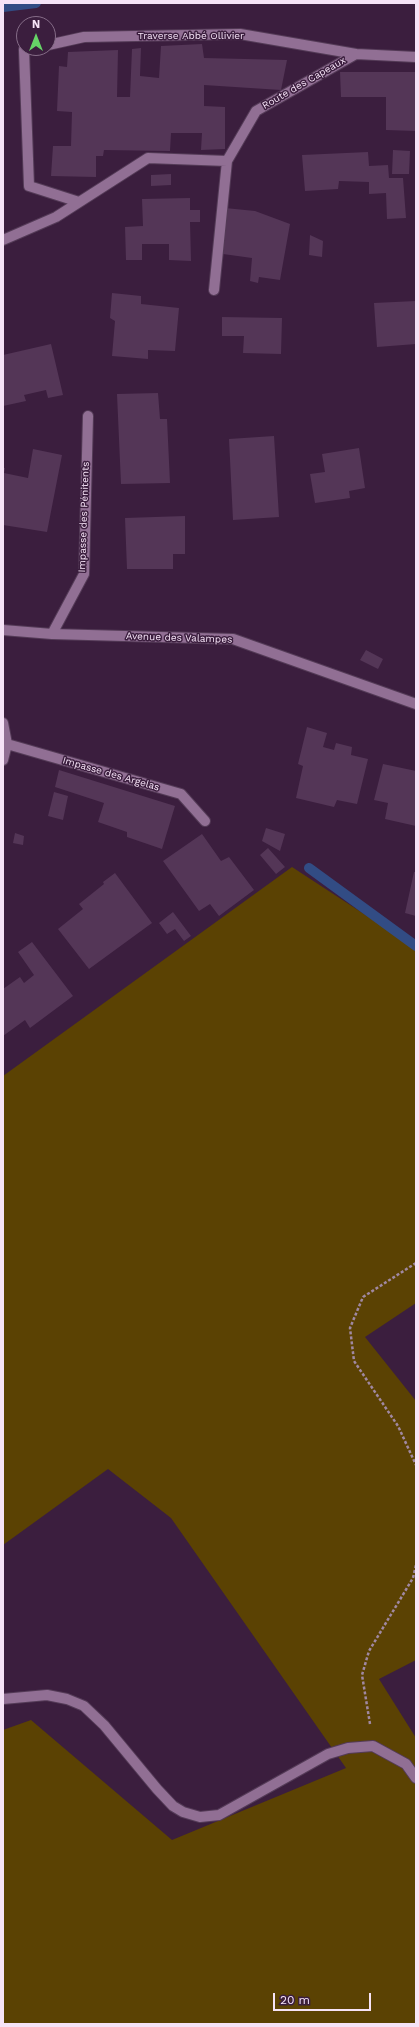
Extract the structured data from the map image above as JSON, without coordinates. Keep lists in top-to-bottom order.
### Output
{
  "streets": {
    "street": [
      "Traverse Abbé Ollivier",
      "Route des Capeaux",
      "Impasse des Pénitents",
      "Avenue des Valampes",
      "Impasse des Argelas"
    ]
  },
  "crossings": [
    ["Traverse Abbé Ollivier", "Route des Capeaux"],
    ["Impasse des Pénitents", "Avenue des Valampes"]
  ],
  "scale_bar": "20 m",
  "north": "top"
}
